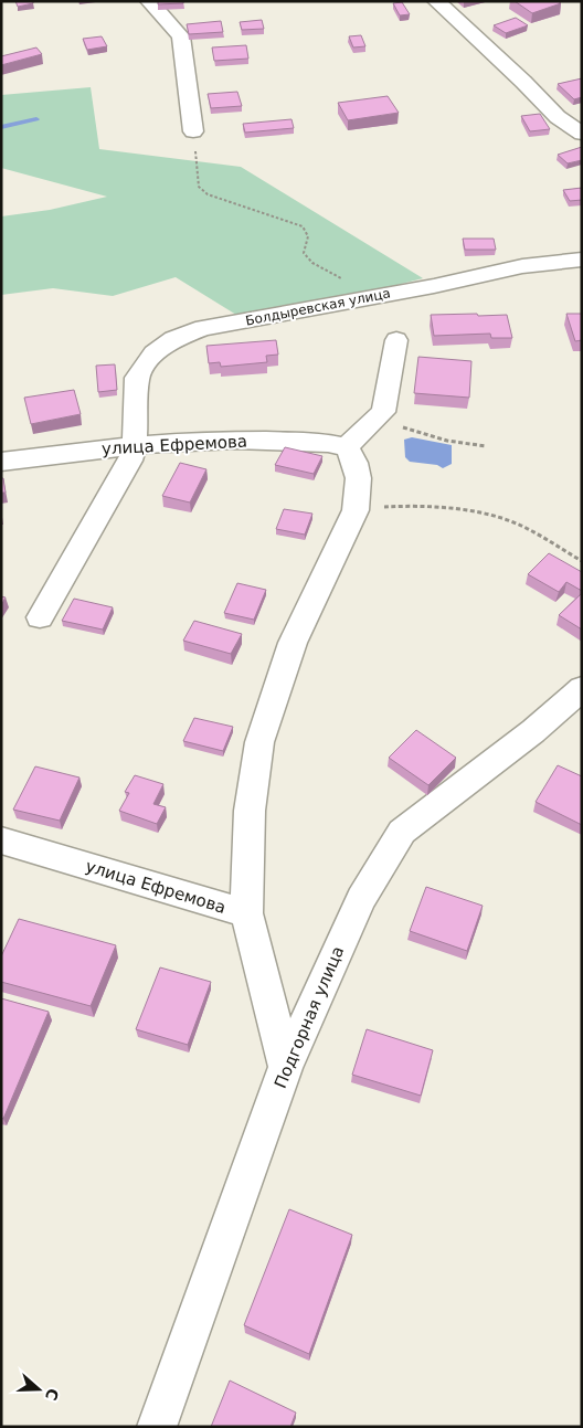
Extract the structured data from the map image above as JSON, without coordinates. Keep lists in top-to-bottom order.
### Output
{
  "streets": {
    "street": ["Болдыревская улица", "улица Ефремова", "Подгорная улица"]
  },
  "crossings": [
    ["Болдыревская улица", "улица Ефремова"]
  ],
  "north": "right"
}
